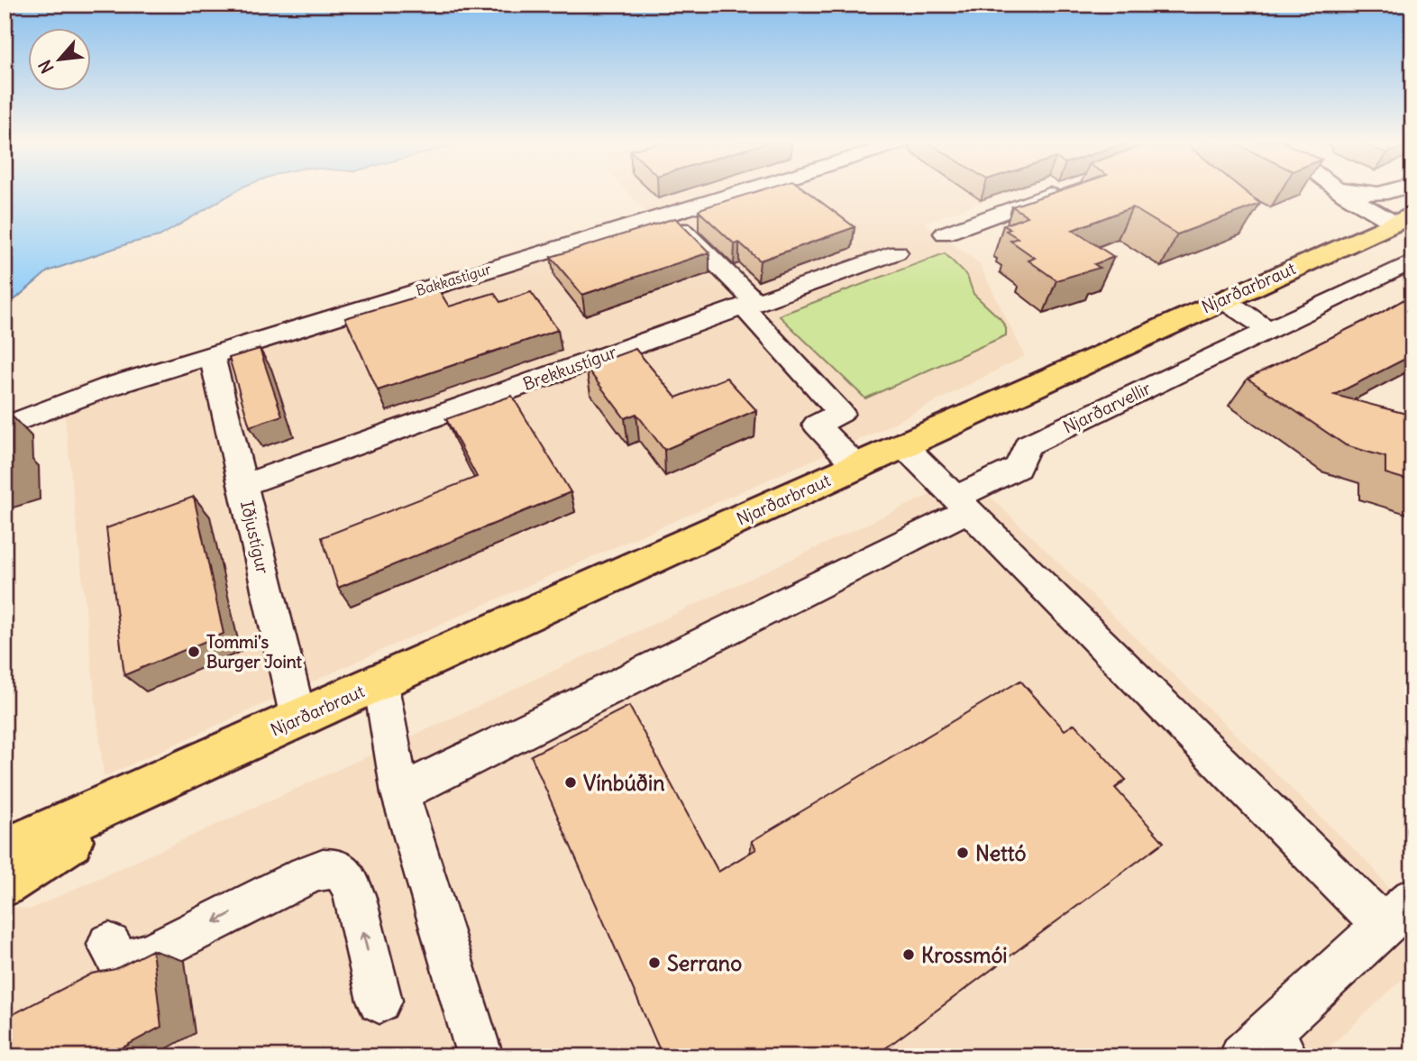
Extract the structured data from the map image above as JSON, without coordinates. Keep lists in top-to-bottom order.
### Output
{
  "streets": {
    "main road": ["Njarðarbraut"],
    "street": [
      "Bakkastígur",
      "Brekkustígur",
      "Njarðarvellir",
      "Iðjustígur"
    ]
  },
  "crossings": [
    ["Bakkastígur", "Iðjustígur"],
    ["Njarðarbraut", "Iðjustígur"],
    ["Brekkustígur", "Iðjustígur"]
  ],
  "places": [
    "Tommi's Burger Joint",
    "Vínbúðin",
    "Nettó",
    "Krossmói",
    "Serrano"
  ],
  "north": "bottom left"
}
